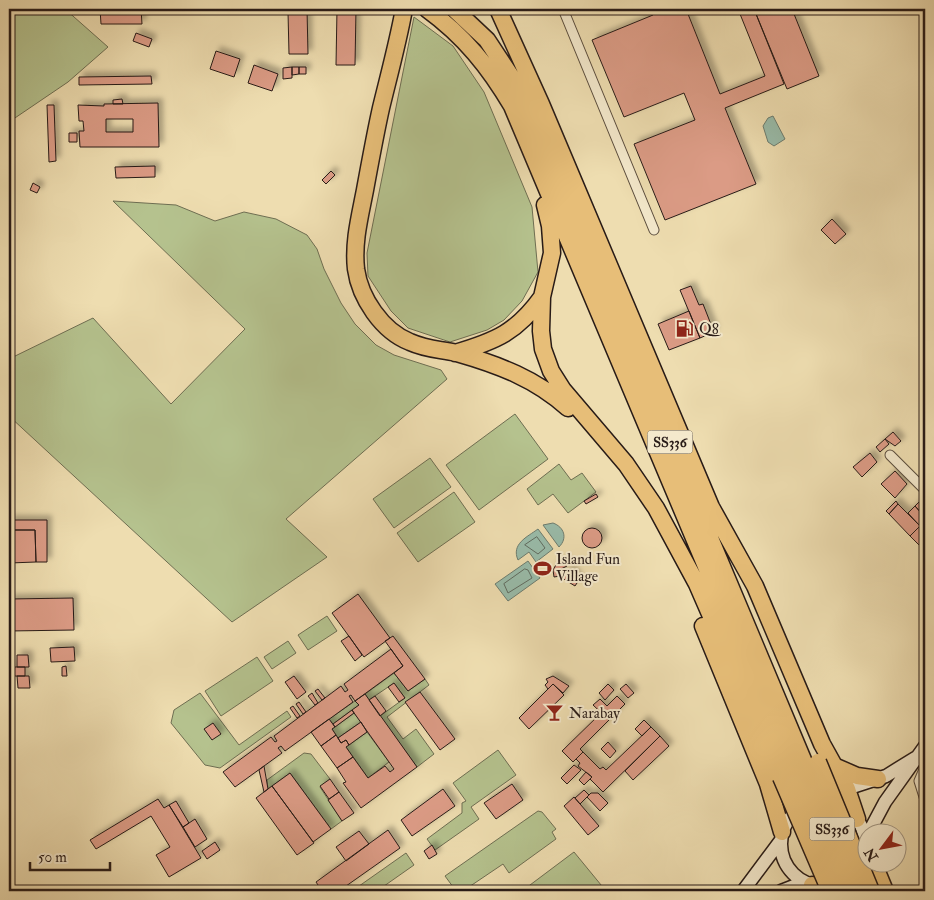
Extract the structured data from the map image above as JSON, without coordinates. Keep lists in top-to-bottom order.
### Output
{
  "streets": {
    "highway": ["SS336"]
  },
  "places": {
    "fuel station": ["Q8"],
    "sports": ["Island Fun Village"],
    "bar": ["Narabay"]
  },
  "scale_bar": "50 m",
  "north": "bottom left"
}
